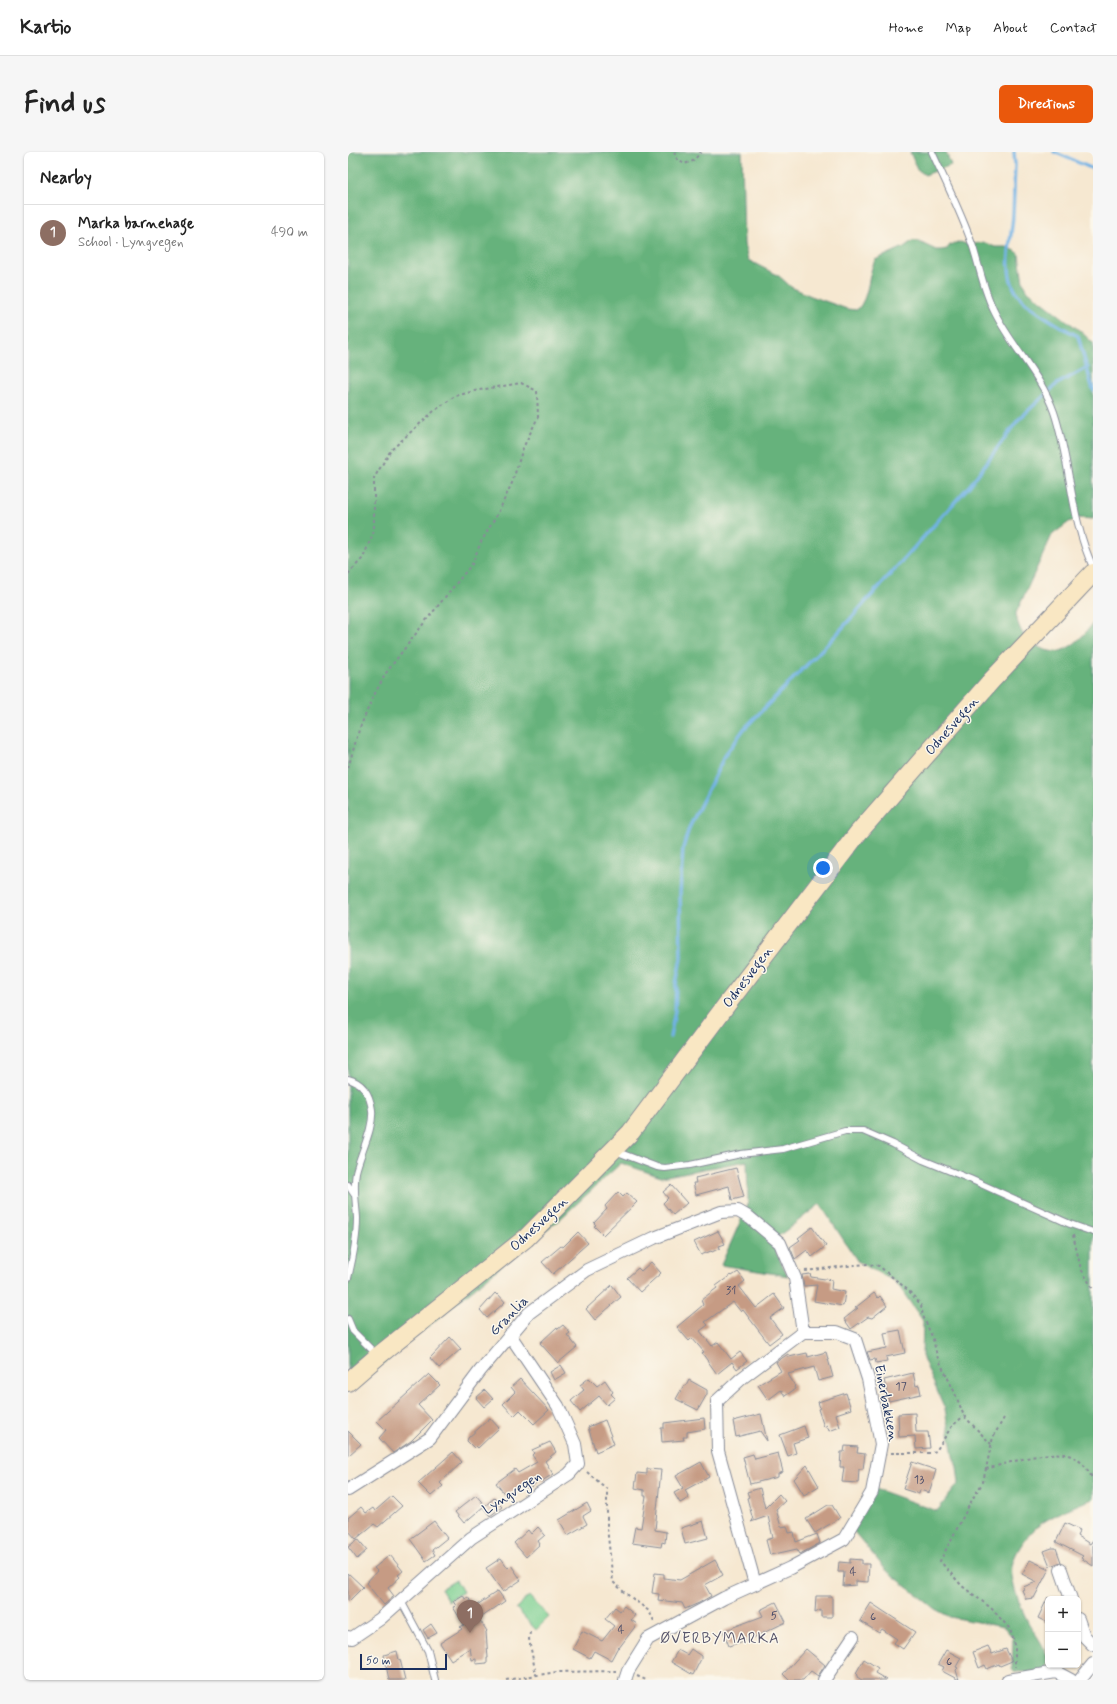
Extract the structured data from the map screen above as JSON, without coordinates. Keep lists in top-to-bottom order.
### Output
{
  "streets": {
    "main road": ["Odnesvegen"],
    "street": ["Granlia", "Einerbakken", "Lyngvegen"]
  },
  "districts": ["ØVERBYMARKA"],
  "house_numbers": [
    "31",
    "17",
    "13",
    "4",
    "5",
    "6",
    "4",
    "6"
  ],
  "scale_bar": "50 m",
  "page": {
    "header": "Kartio",
    "nav": [
      "Home",
      "Map",
      "About",
      "Contact"
    ],
    "buttons": "Directions",
    "title": "Find us",
    "heading": "Nearby",
    "list": [
      {
        "mark": "1",
        "name": "Marka barnehage",
        "note": "School · Lyngvegen",
        "value": "490 m"
      }
    ],
    "map_buttons": ["+", "−"],
    "pins": "1",
    "scale": "50 m"
  }
}
